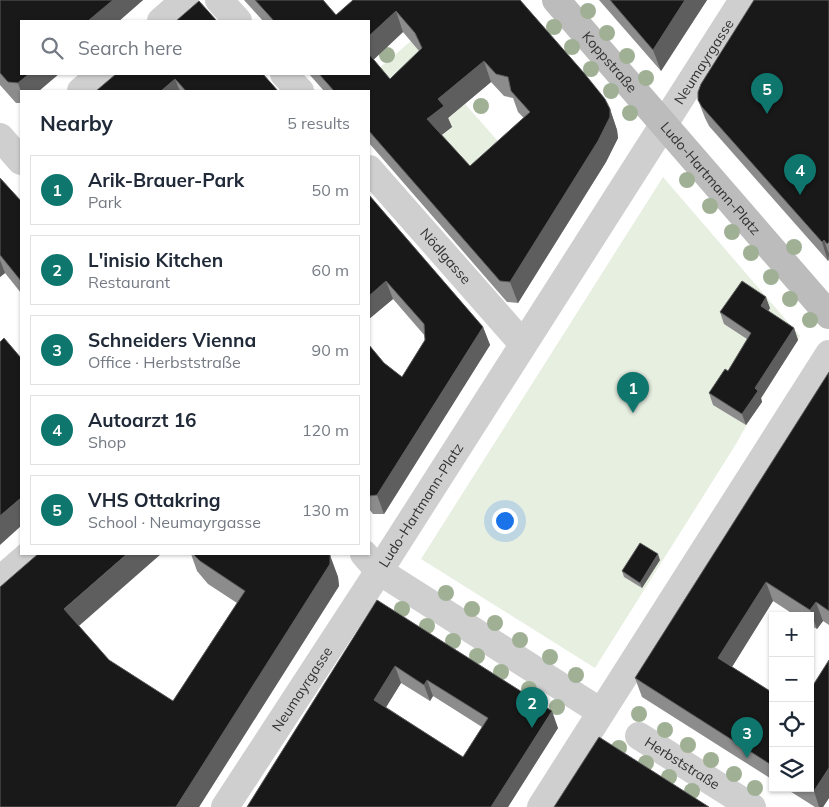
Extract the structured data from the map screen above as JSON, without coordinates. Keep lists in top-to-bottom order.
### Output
{
  "streets": {
    "main road": ["Koppstraße", "Ludo-Hartmann-Platz"],
    "street": ["Neumayrgasse", "Nödlgasse", "Herbststraße"]
  },
  "crossings": [
    ["Koppstraße", "Neumayrgasse"],
    ["Koppstraße", "Ludo-Hartmann-Platz"],
    ["Neumayrgasse", "Ludo-Hartmann-Platz"],
    ["Ludo-Hartmann-Platz", "Nödlgasse"]
  ],
  "page": {
    "search": "Search here",
    "pins": [
      "5",
      "4",
      "1",
      "2",
      "3"
    ],
    "heading": ["Nearby", "5 results"],
    "list": [
      {
        "mark": "1",
        "name": "Arik-Brauer-Park",
        "note": "Park",
        "value": "50 m"
      },
      {
        "mark": "2",
        "name": "L'inisio Kitchen",
        "note": "Restaurant",
        "value": "60 m"
      },
      {
        "mark": "3",
        "name": "Schneiders Vienna",
        "note": "Office · Herbststraße",
        "value": "90 m"
      },
      {
        "mark": "4",
        "name": "Autoarzt 16",
        "note": "Shop",
        "value": "120 m"
      },
      {
        "mark": "5",
        "name": "VHS Ottakring",
        "note": "School · Neumayrgasse",
        "value": "130 m"
      }
    ],
    "map_buttons": ["+", "−"]
  }
}
